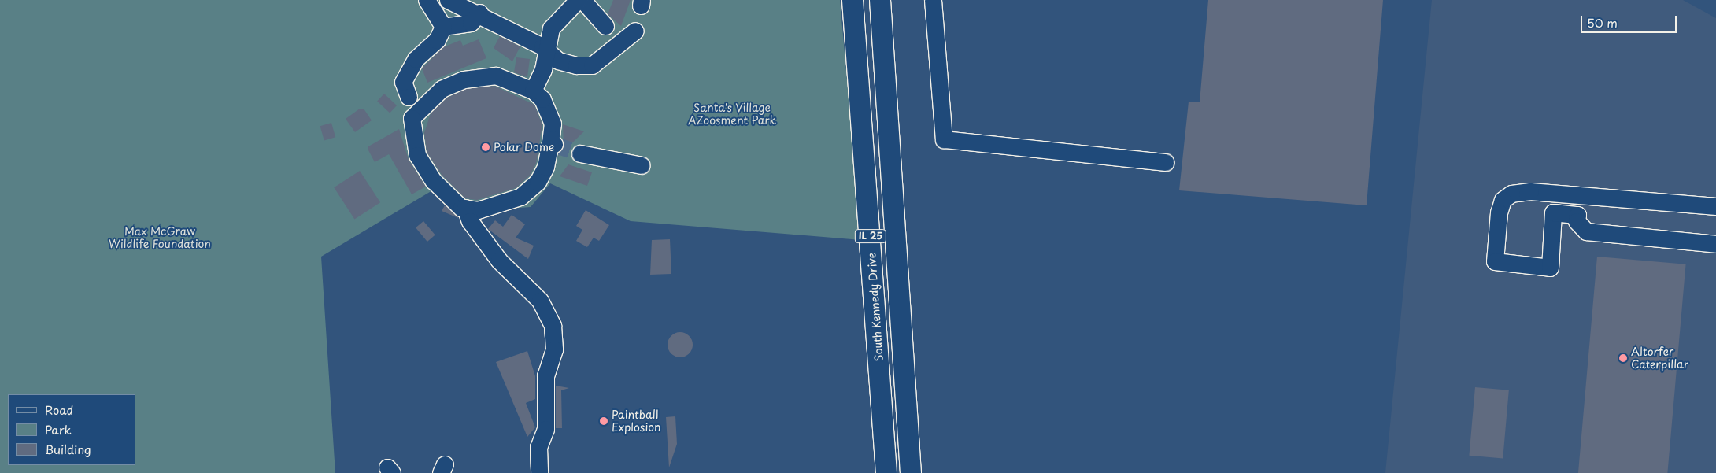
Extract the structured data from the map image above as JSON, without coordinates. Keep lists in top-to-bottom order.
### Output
{
  "streets": {
    "main road": ["IL 25", "South Kennedy Drive"]
  },
  "parks": ["Santa's Village AZoosment Park", "Max McGraw Wildlife Foundation"],
  "places": ["Polar Dome", "Altorfer Caterpillar", "Paintball Explosion"],
  "legend": ["Road", "Park", "Building"],
  "scale_bar": "50 m"
}
